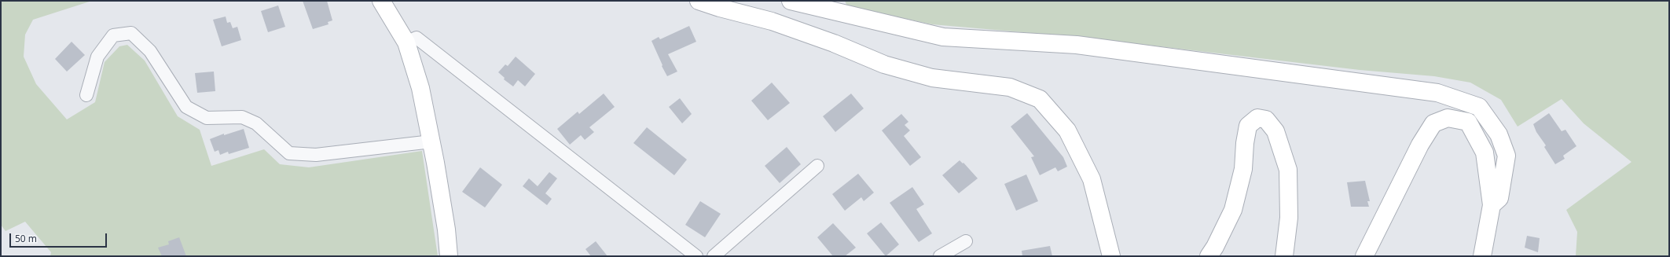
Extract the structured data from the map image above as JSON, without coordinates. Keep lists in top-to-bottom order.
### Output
{
  "scale_bar": "50 m"
}
